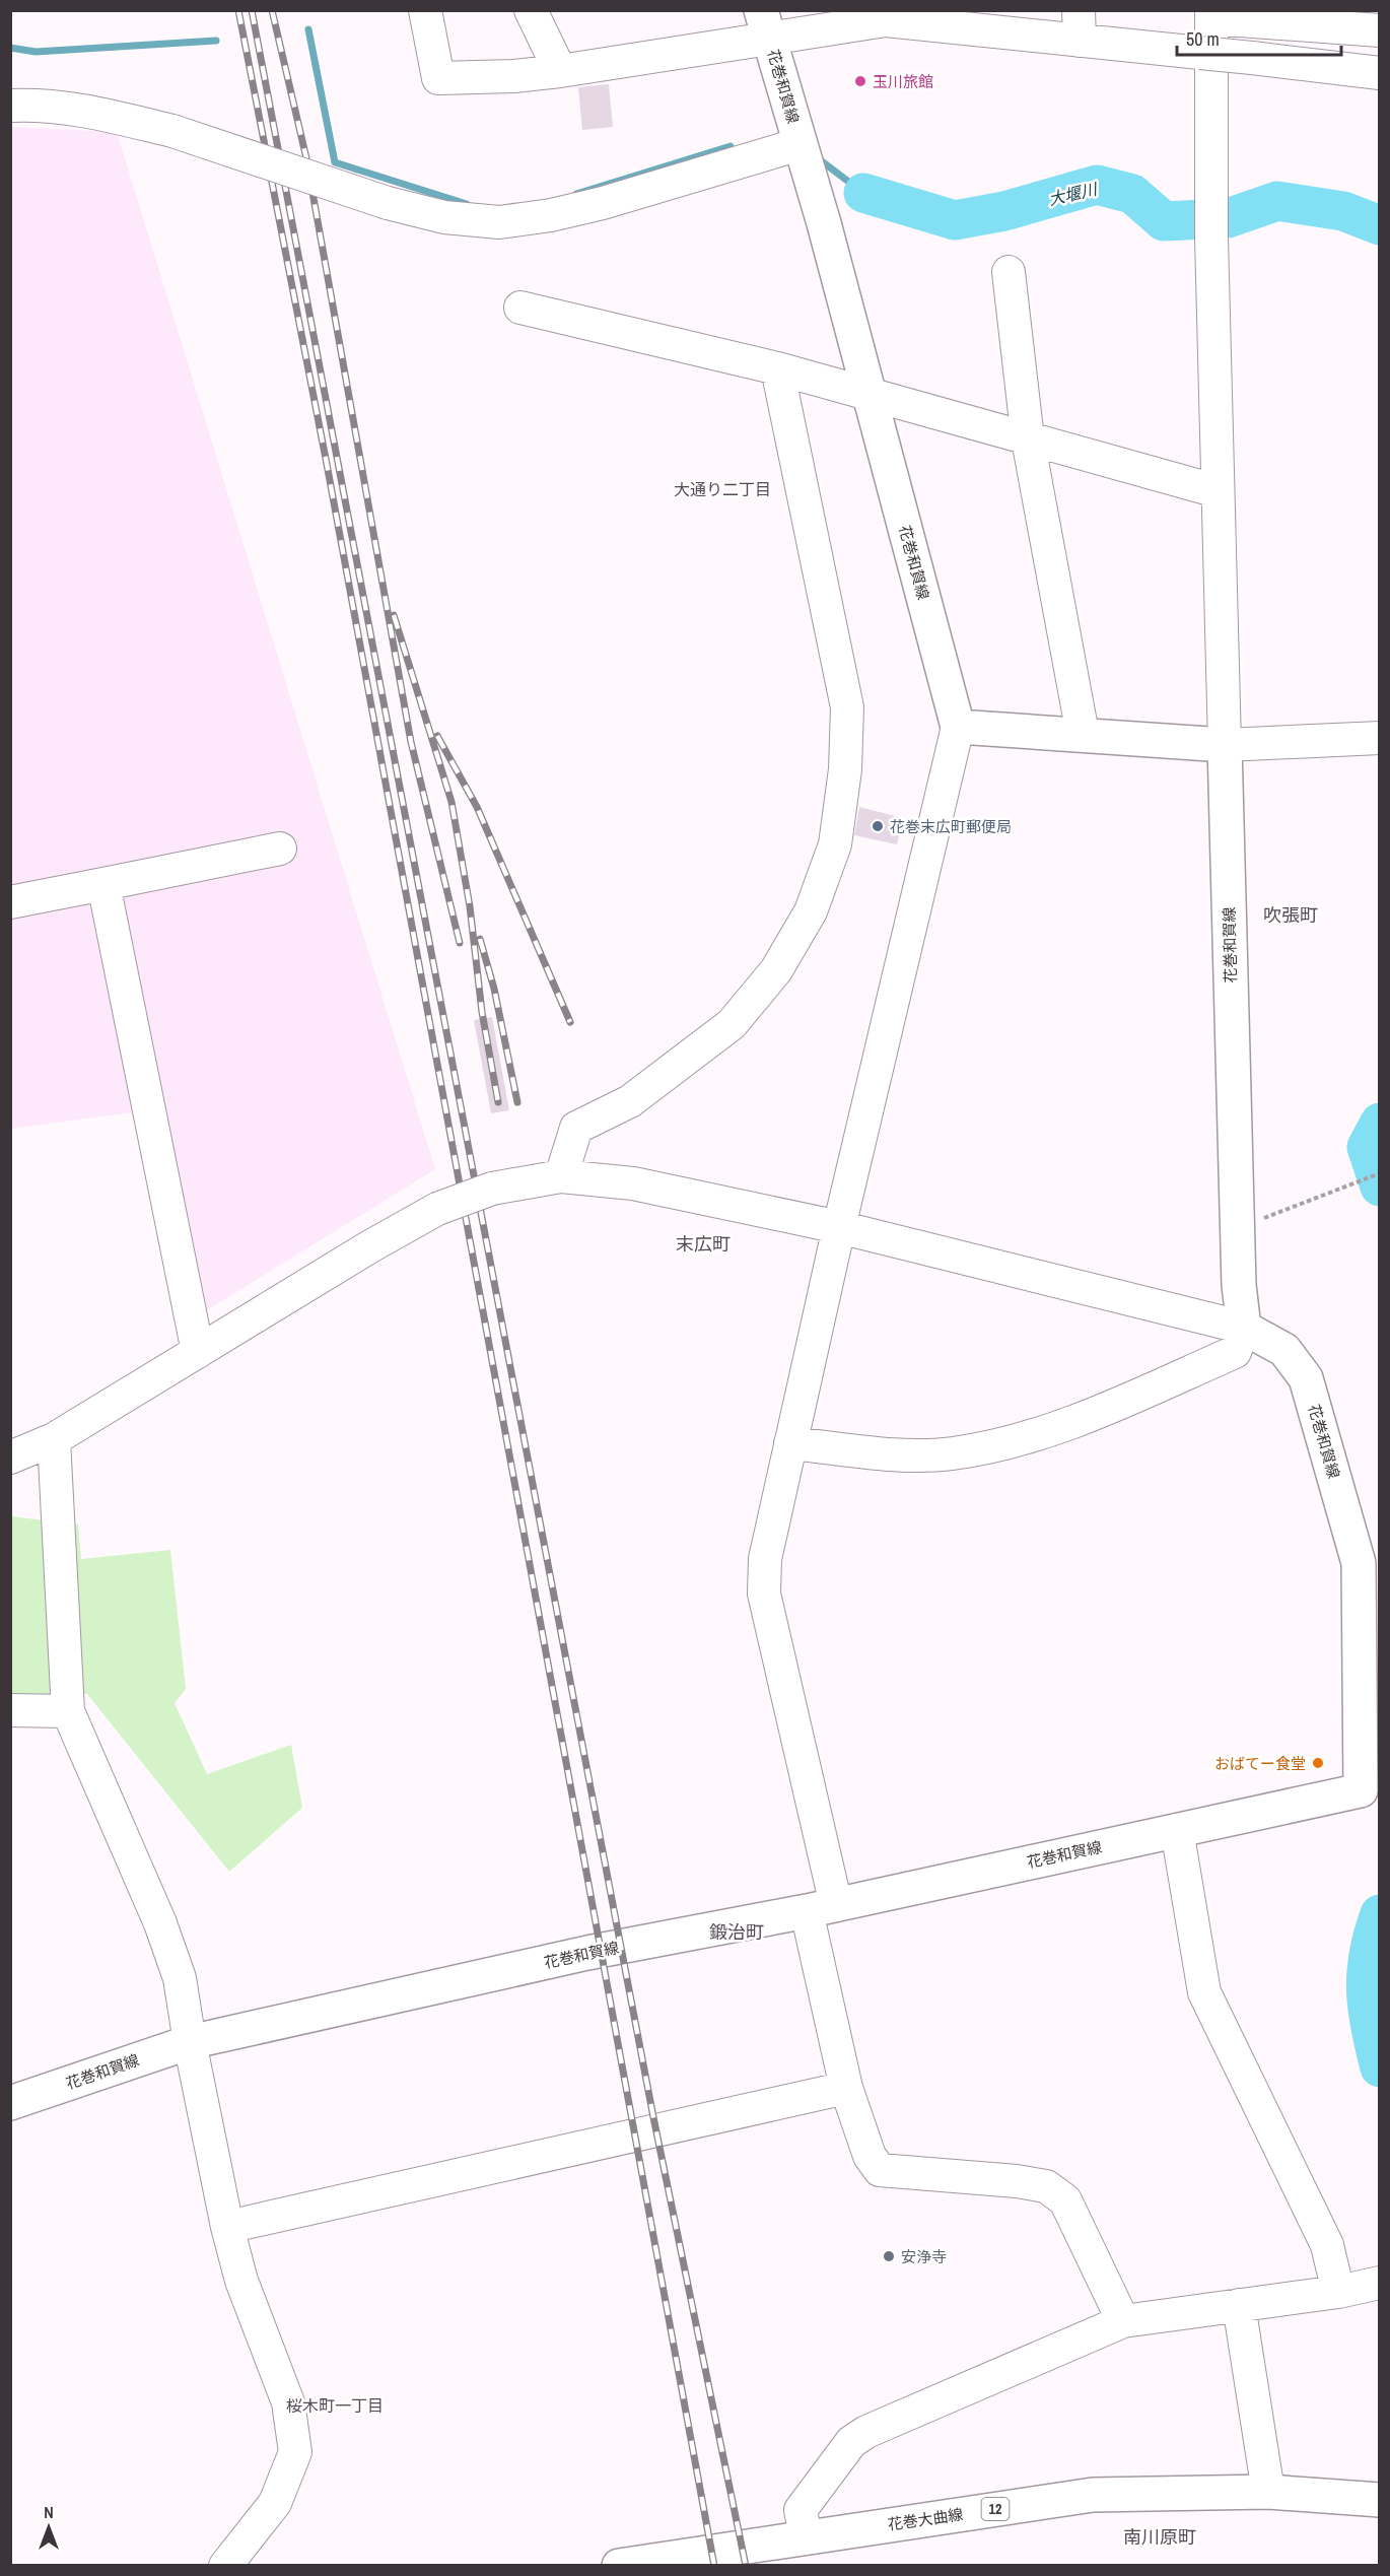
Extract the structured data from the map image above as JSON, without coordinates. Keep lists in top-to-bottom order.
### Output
{
  "streets": {
    "main road": ["花巻和賀線", "12", "花巻大曲線"]
  },
  "districts": [
    "大通り二丁目",
    "吹張町",
    "末広町",
    "鍛治町",
    "桜木町一丁目",
    "南川原町"
  ],
  "water": ["大堰川"],
  "places": [
    "玉川旅館",
    "花巻末広町郵便局",
    "おばてー食堂",
    "安浄寺"
  ],
  "scale_bar": "50 m",
  "north": "top"
}
